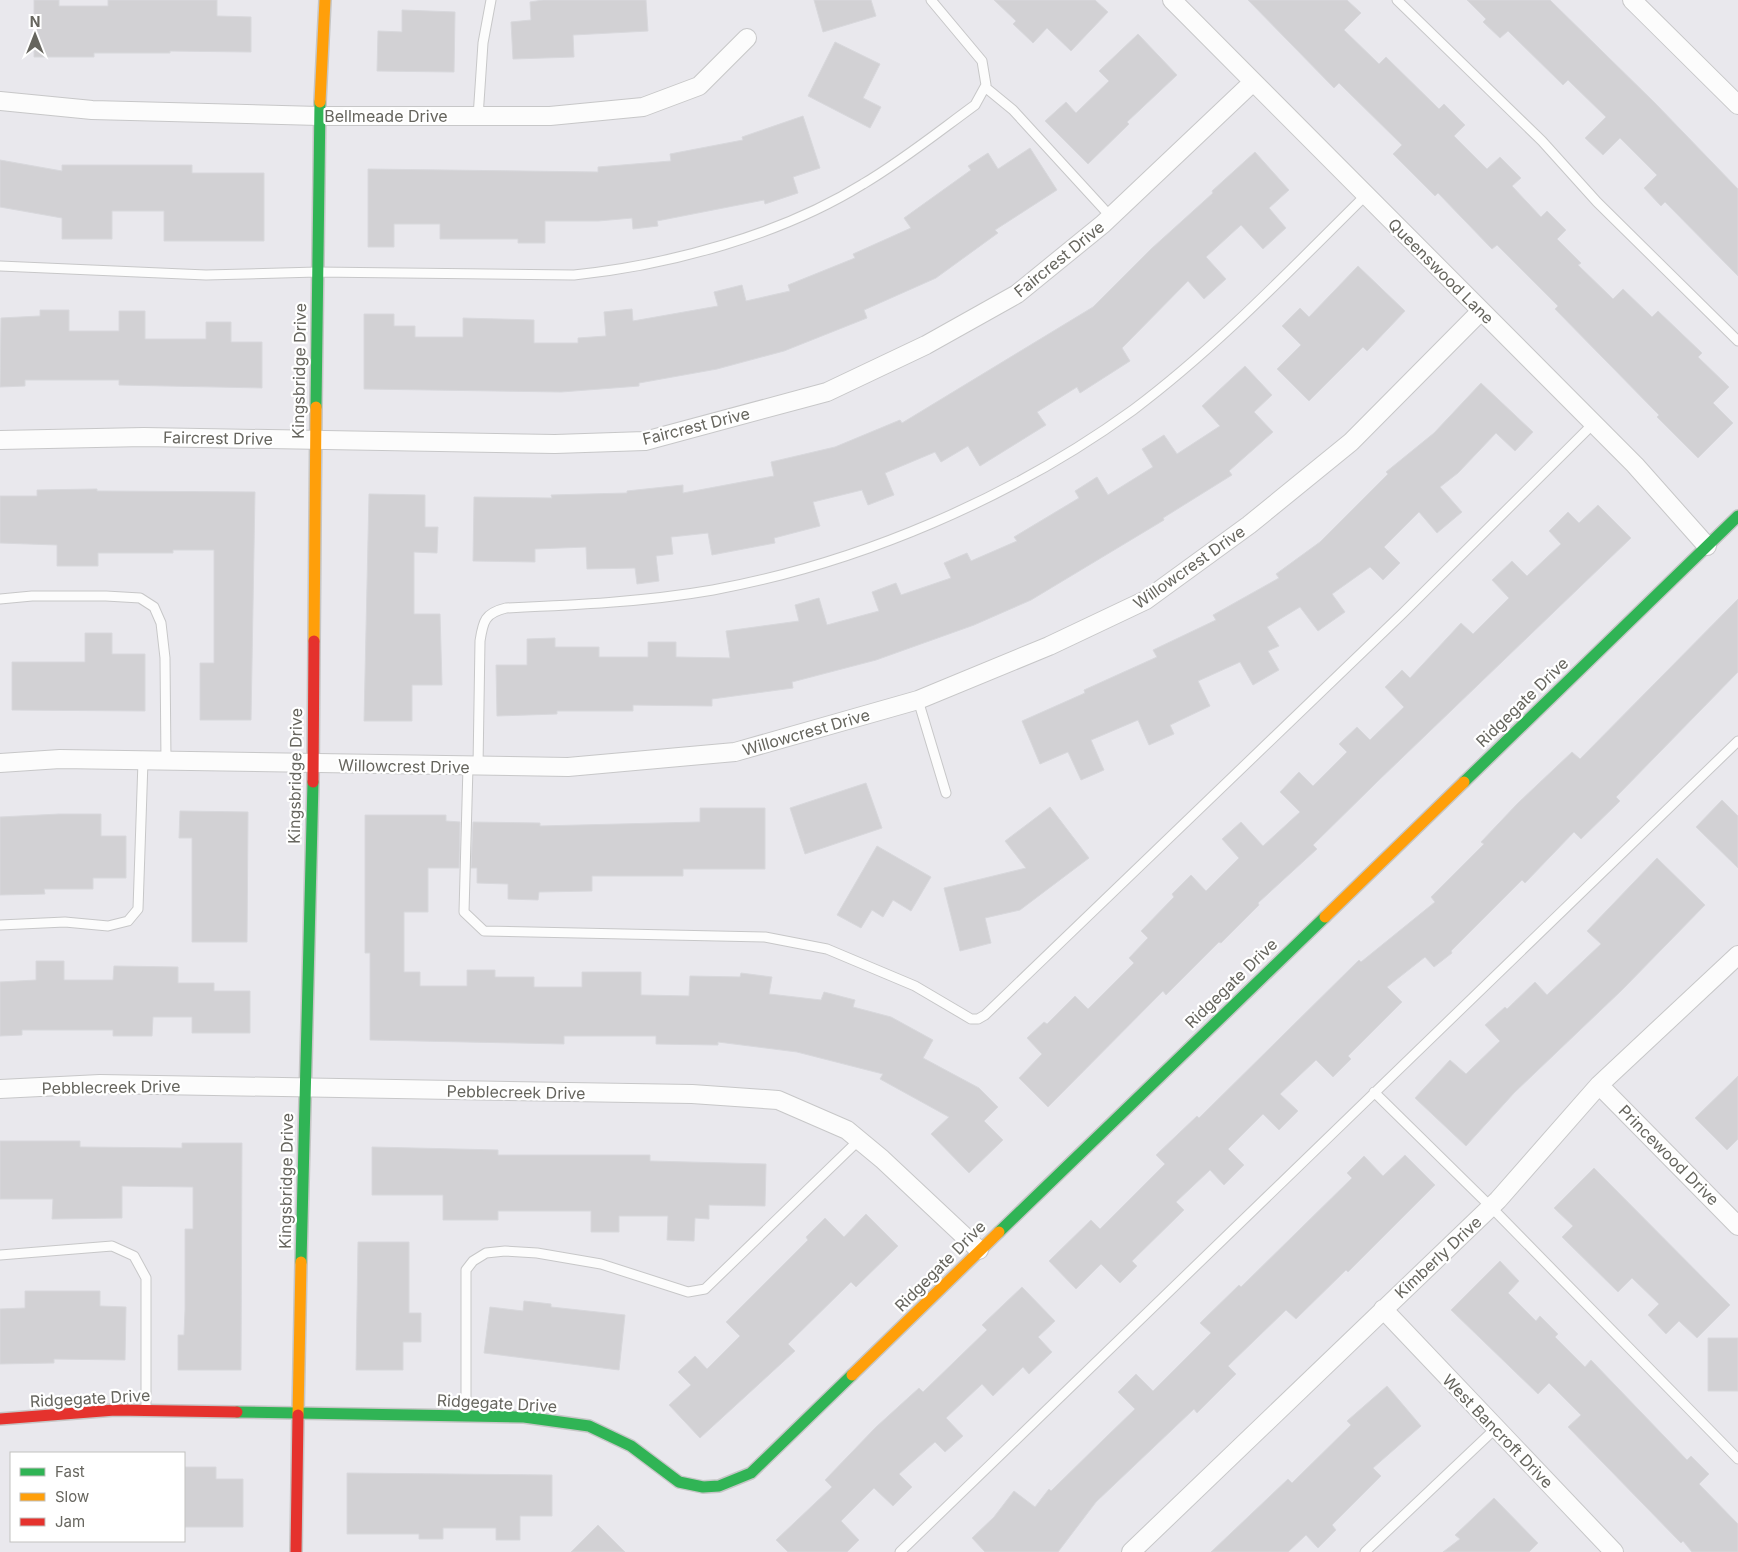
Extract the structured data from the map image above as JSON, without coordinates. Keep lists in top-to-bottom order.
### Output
{
  "streets": {
    "street": [
      "Bellmeade Drive",
      "Faircrest Drive",
      "Queenswood Lane",
      "Kingsbridge Drive",
      "Willowcrest Drive",
      "Ridgegate Drive",
      "Pebblecreek Drive",
      "Princewood Drive",
      "Kimberly Drive",
      "West Bancroft Drive"
    ]
  },
  "crossings": [
    ["Bellmeade Drive", "Kingsbridge Drive"],
    ["Faircrest Drive", "Queenswood Lane"],
    ["Faircrest Drive", "Kingsbridge Drive"],
    ["Queenswood Lane", "Willowcrest Drive"],
    ["Queenswood Lane", "Ridgegate Drive"],
    ["Kingsbridge Drive", "Willowcrest Drive"],
    ["Kingsbridge Drive", "Ridgegate Drive"],
    ["Kingsbridge Drive", "Pebblecreek Drive"],
    ["Ridgegate Drive", "Pebblecreek Drive"],
    ["Princewood Drive", "Kimberly Drive"],
    ["Kimberly Drive", "West Bancroft Drive"]
  ],
  "legend": ["Fast", "Slow", "Jam"],
  "north": "top"
}
